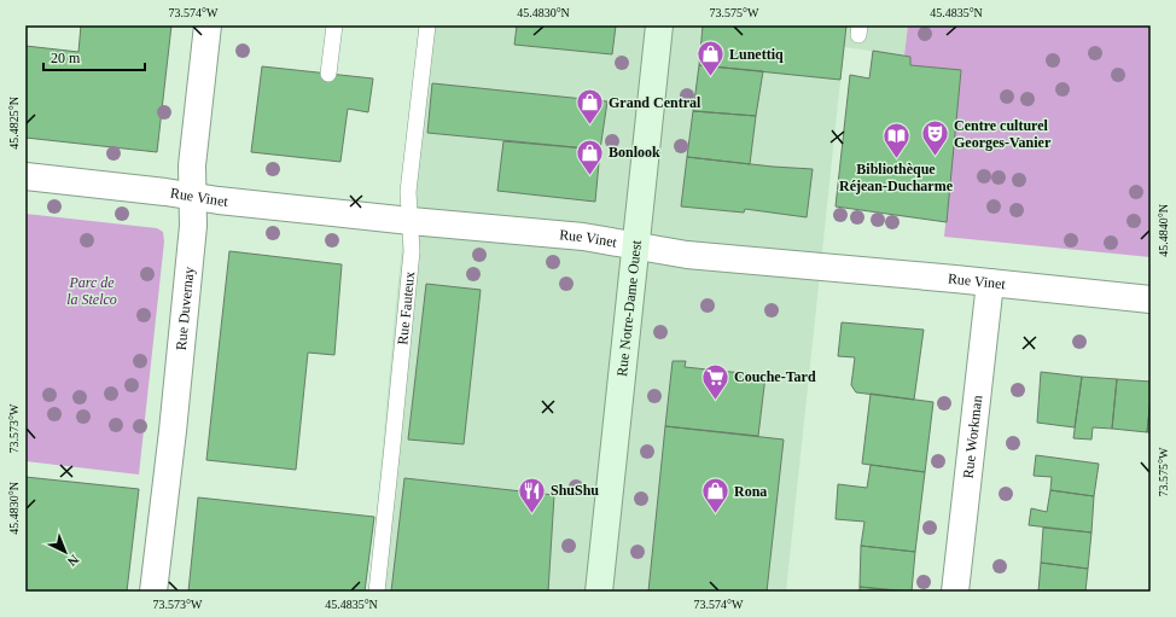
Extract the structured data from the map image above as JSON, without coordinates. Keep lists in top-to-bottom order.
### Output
{
  "streets": {
    "main road": ["Rue Notre-Dame Ouest"],
    "street": ["Rue Vinet", "Rue Duvernay", "Rue Workman"],
    "lane": ["Rue Fauteux"]
  },
  "crossings": [
    ["Rue Vinet", "Rue Duvernay"],
    ["Rue Vinet", "Rue Fauteux"],
    ["Rue Vinet", "Rue Notre-Dame Ouest"],
    ["Rue Vinet", "Rue Workman"]
  ],
  "parks": ["Parc de la Stelco"],
  "places": {
    "shop": [
      "Lunettiq",
      "Grand Central",
      "Bonlook",
      "Rona"
    ],
    "theatre": ["Centre culturel Georges-Vanier"],
    "library": ["Bibliothèque Réjean-Ducharme"],
    "supermarket": ["Couche-Tard"],
    "restaurant": ["ShuShu"]
  },
  "scale_bar": "20 m",
  "north": "bottom right",
  "coordinates": [
    "73.574°W",
    "45.4830°N",
    "73.575°W",
    "45.4835°N",
    "45.4825°N",
    "45.4840°N",
    "73.573°W"
  ]
}
